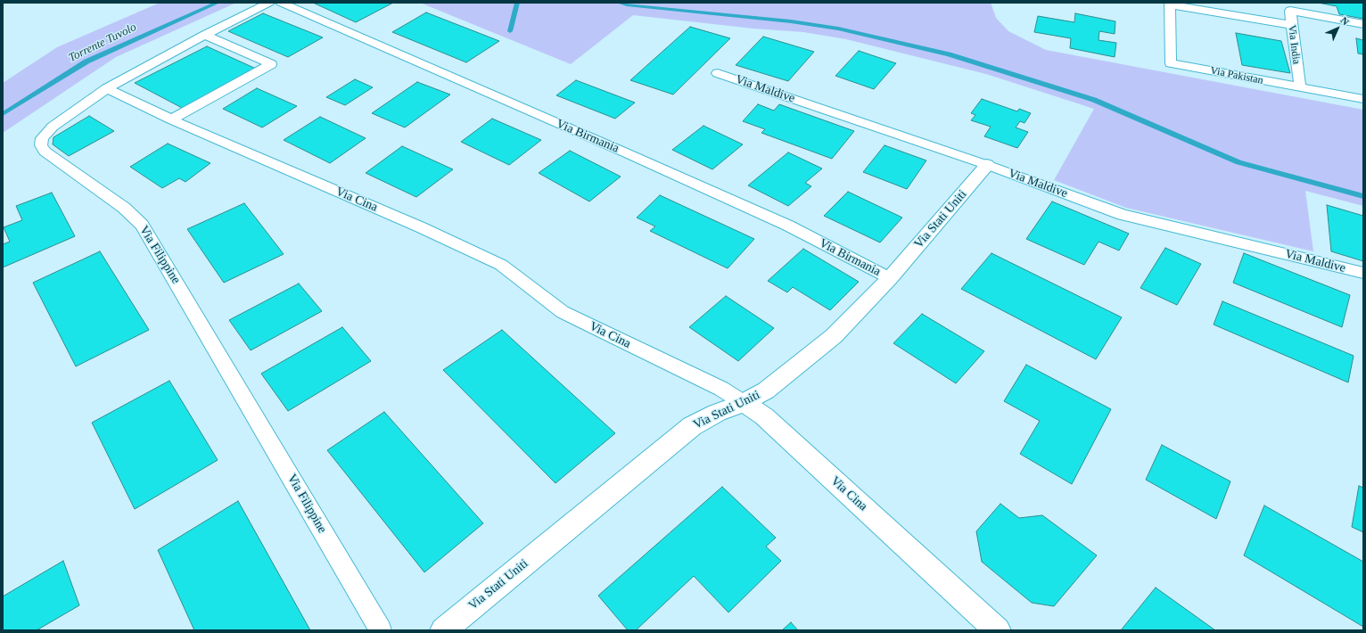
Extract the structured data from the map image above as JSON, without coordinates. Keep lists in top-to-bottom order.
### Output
{
  "streets": {
    "street": ["Via Cina", "Via Stati Uniti"],
    "lane": [
      "Via India",
      "Via Pakistan",
      "Via Maldive",
      "Via Birmania",
      "Via Filippine"
    ]
  },
  "crossings": [
    ["Via India", "Via Pakistan"],
    ["Via Maldive", "Via Stati Uniti"],
    ["Via Birmania", "Via Stati Uniti"],
    ["Via Cina", "Via Stati Uniti"],
    ["Via Cina", "Via Filippine"]
  ],
  "water": ["Torrente Tuvolo"],
  "north": "top right"
}
